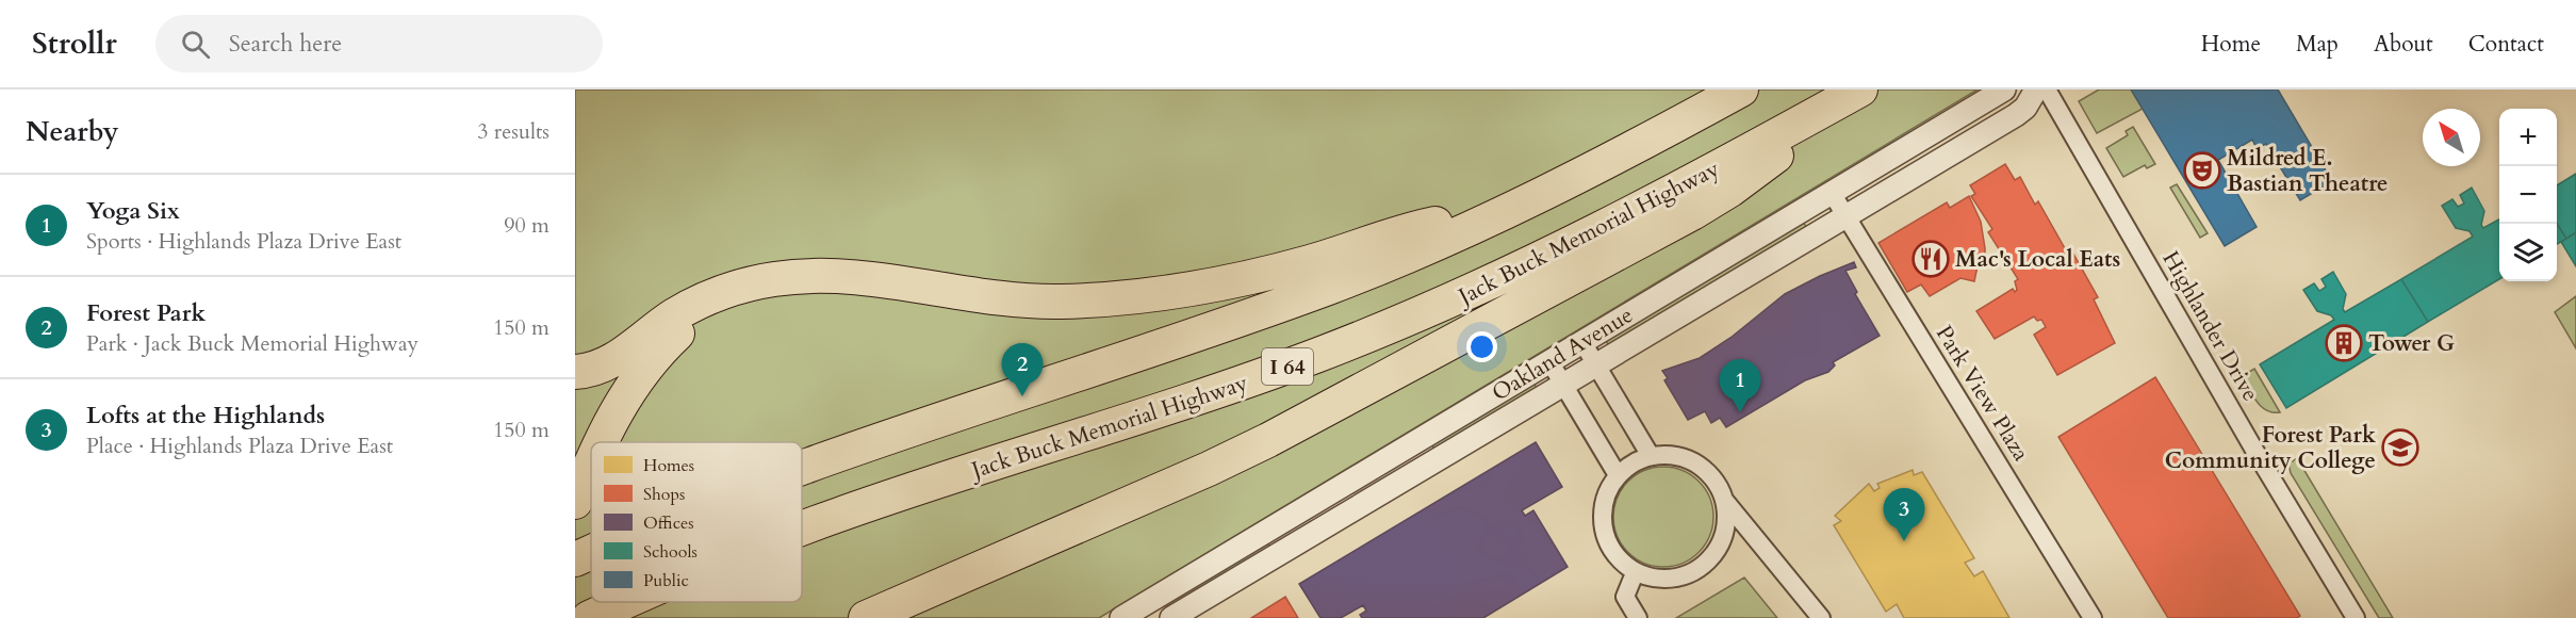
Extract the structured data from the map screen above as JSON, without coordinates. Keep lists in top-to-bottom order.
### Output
{
  "streets": {
    "highway": ["Jack Buck Memorial Highway", "I 64"],
    "street": ["Highlander Drive", "Oakland Avenue", "Park View Plaza"]
  },
  "crossings": [
    ["Oakland Avenue", "Park View Plaza"]
  ],
  "places": {
    "theatre": ["Mildred E. Bastian Theatre"],
    "restaurant": ["Mac's Local Eats"],
    "building": ["Tower G"],
    "school or university": ["Forest Park Community College"]
  },
  "legend": [
    "Homes",
    "Shops",
    "Offices",
    "Schools",
    "Public"
  ],
  "north": "top left",
  "page": {
    "header": "Strollr",
    "search": "Search here",
    "nav": [
      "Home",
      "Map",
      "About",
      "Contact"
    ],
    "heading": ["Nearby", "3 results"],
    "map_buttons": ["+", "−"],
    "list": [
      {
        "mark": "1",
        "name": "Yoga Six",
        "note": "Sports · Highlands Plaza Drive East",
        "value": "90 m"
      },
      {
        "mark": "2",
        "name": "Forest Park",
        "note": "Park · Jack Buck Memorial Highway",
        "value": "150 m"
      },
      {
        "mark": "3",
        "name": "Lofts at the Highlands",
        "note": "Place · Highlands Plaza Drive East",
        "value": "150 m"
      }
    ],
    "pins": ["2", "1", "3"]
  }
}
